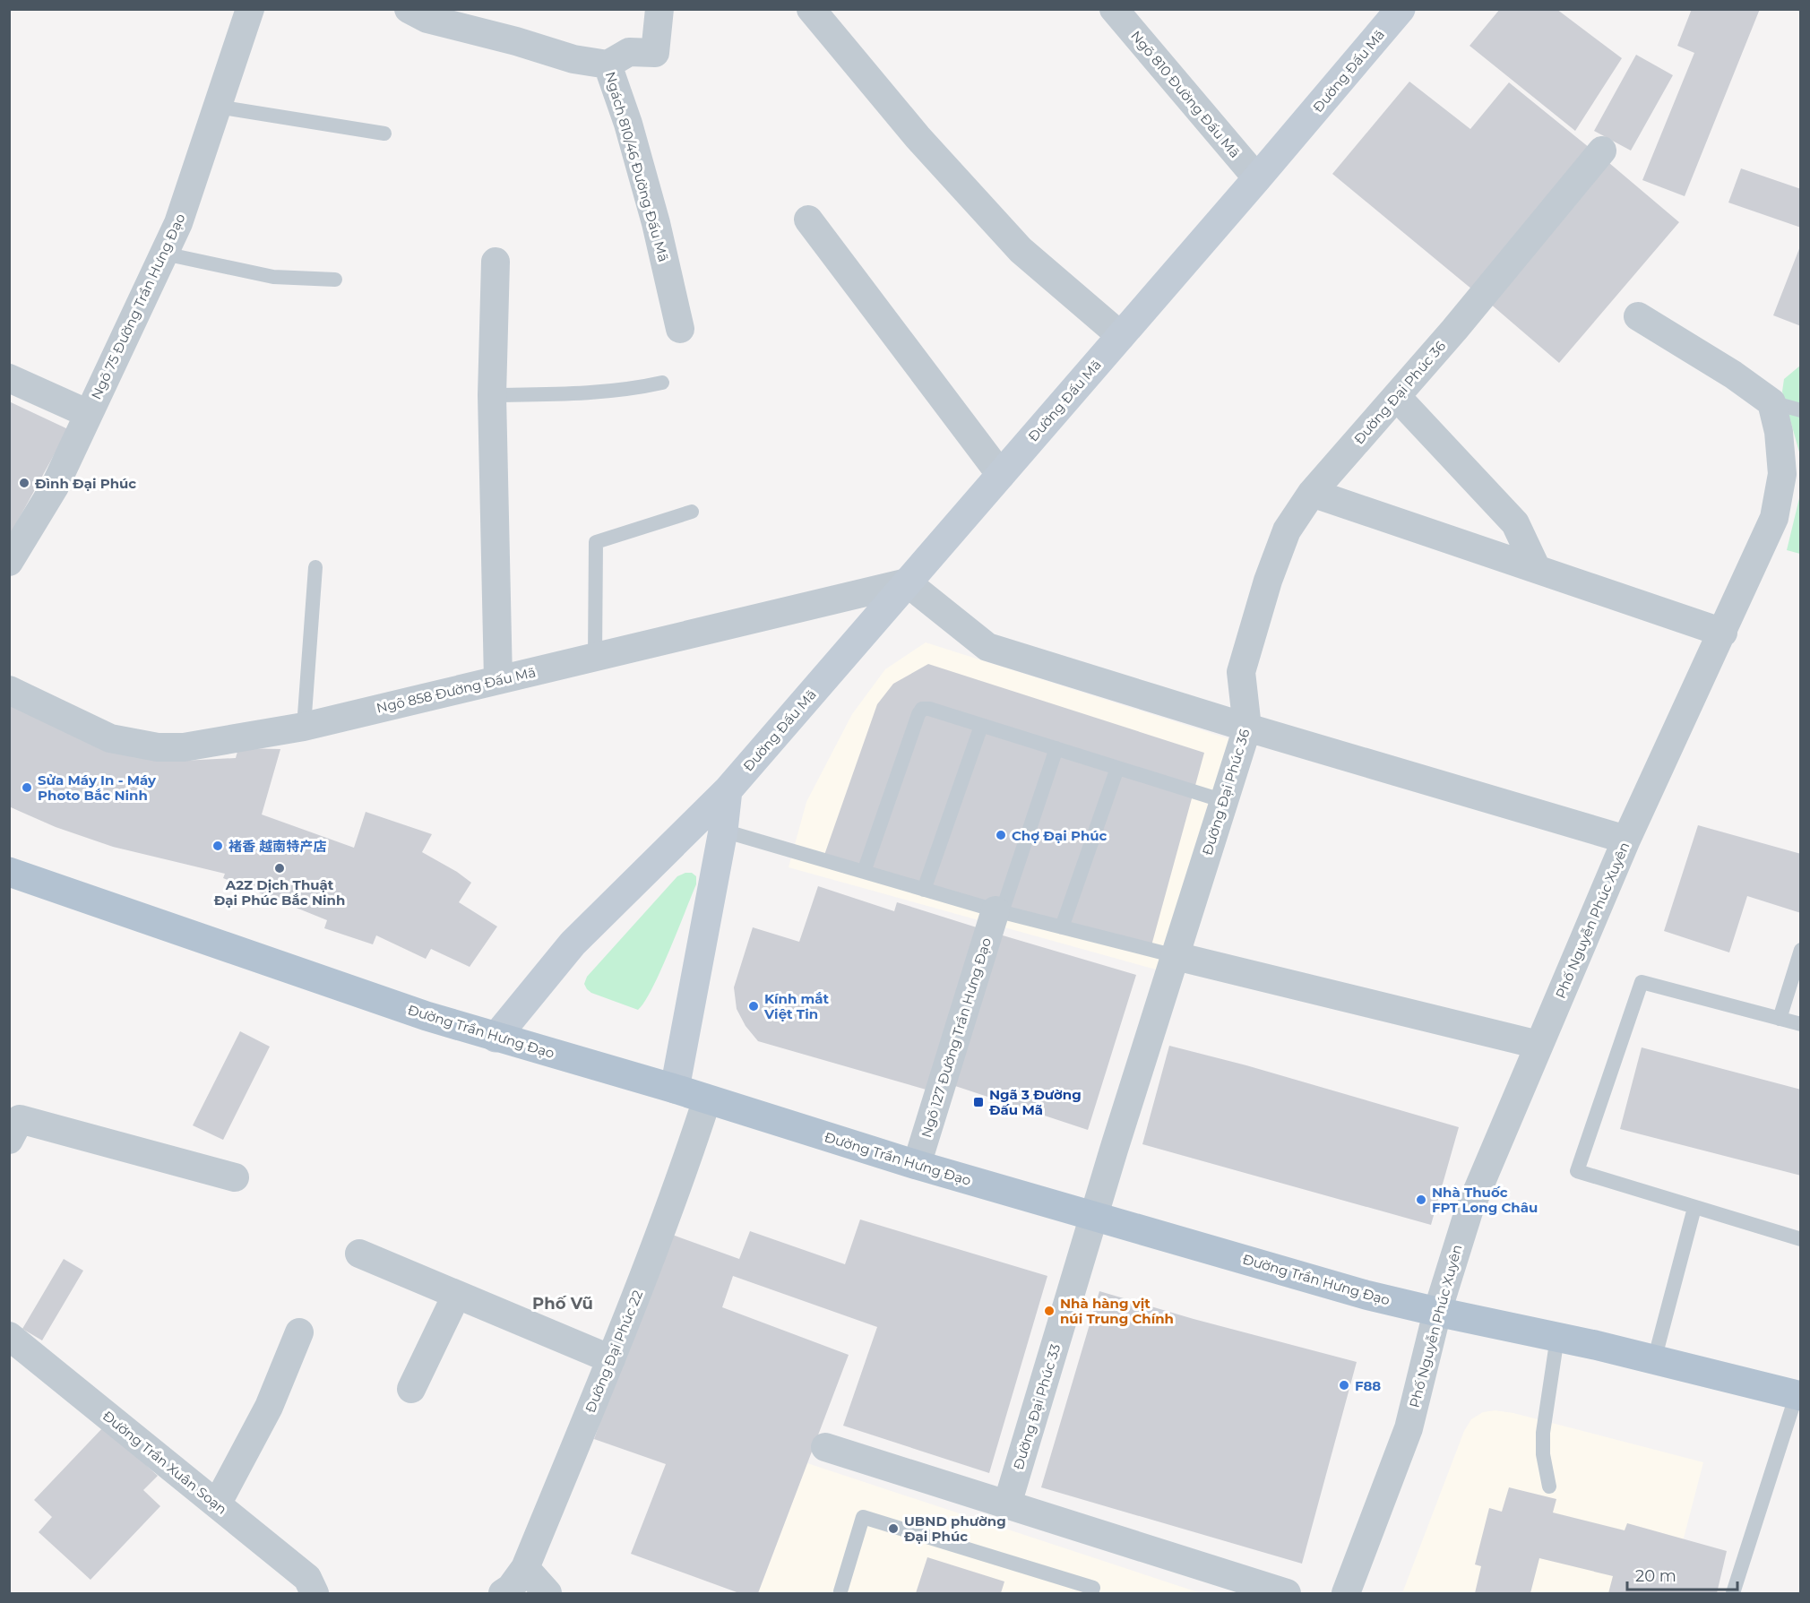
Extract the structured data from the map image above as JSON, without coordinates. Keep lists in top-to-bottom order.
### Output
{
  "streets": {
    "main road": ["Đường Trần Hưng Đạo"],
    "street": [
      "Đường Đấu Mã",
      "Ngõ 810 Đường Đấu Mã",
      "Ngách 810/46 Đường Đấu Mã",
      "Ngõ 75 Đường Trần Hưng Đạo",
      "Đường Đại Phúc 36",
      "Ngõ 858 Đường Đấu Mã",
      "Phố Nguyễn Phúc Xuyên",
      "Ngõ 127 Đường Trần Hưng Đạo",
      "Đường Đại Phúc 22",
      "Đường Đại Phúc 33",
      "Đường Trần Xuân Soạn"
    ]
  },
  "crossings": [
    ["Đường Đấu Mã", "Ngõ 810 Đường Đấu Mã"],
    ["Đường Đấu Mã", "Ngõ 858 Đường Đấu Mã"],
    ["Đường Đấu Mã", "Đường Trần Hưng Đạo"],
    ["Đường Đại Phúc 36", "Đường Trần Hưng Đạo"],
    ["Đường Đại Phúc 36", "Đường Đại Phúc 33"],
    ["Phố Nguyễn Phúc Xuyên", "Đường Trần Hưng Đạo"],
    ["Đường Trần Hưng Đạo", "Ngõ 127 Đường Trần Hưng Đạo"],
    ["Đường Trần Hưng Đạo", "Đường Đại Phúc 22"],
    ["Đường Trần Hưng Đạo", "Đường Đại Phúc 33"]
  ],
  "districts": ["Phố Vũ"],
  "places": {
    "other": [
      "Đình Đại Phúc",
      "Sửa Máy In - Máy Photo Bắc Ninh",
      "Chợ Đại Phúc",
      "褚香 越南特产店",
      "A2Z Dịch Thuật Đại Phúc Bắc Ninh",
      "Kính mắt Việt Tin",
      "Nhà Thuốc FPT Long Châu",
      "Nhà hàng vịt núi Trung Chính",
      "F88",
      "UBND phường Đại Phúc"
    ],
    "transit": ["Ngã 3 Đường Đấu Mã"]
  },
  "scale_bar": "20 m"
}
